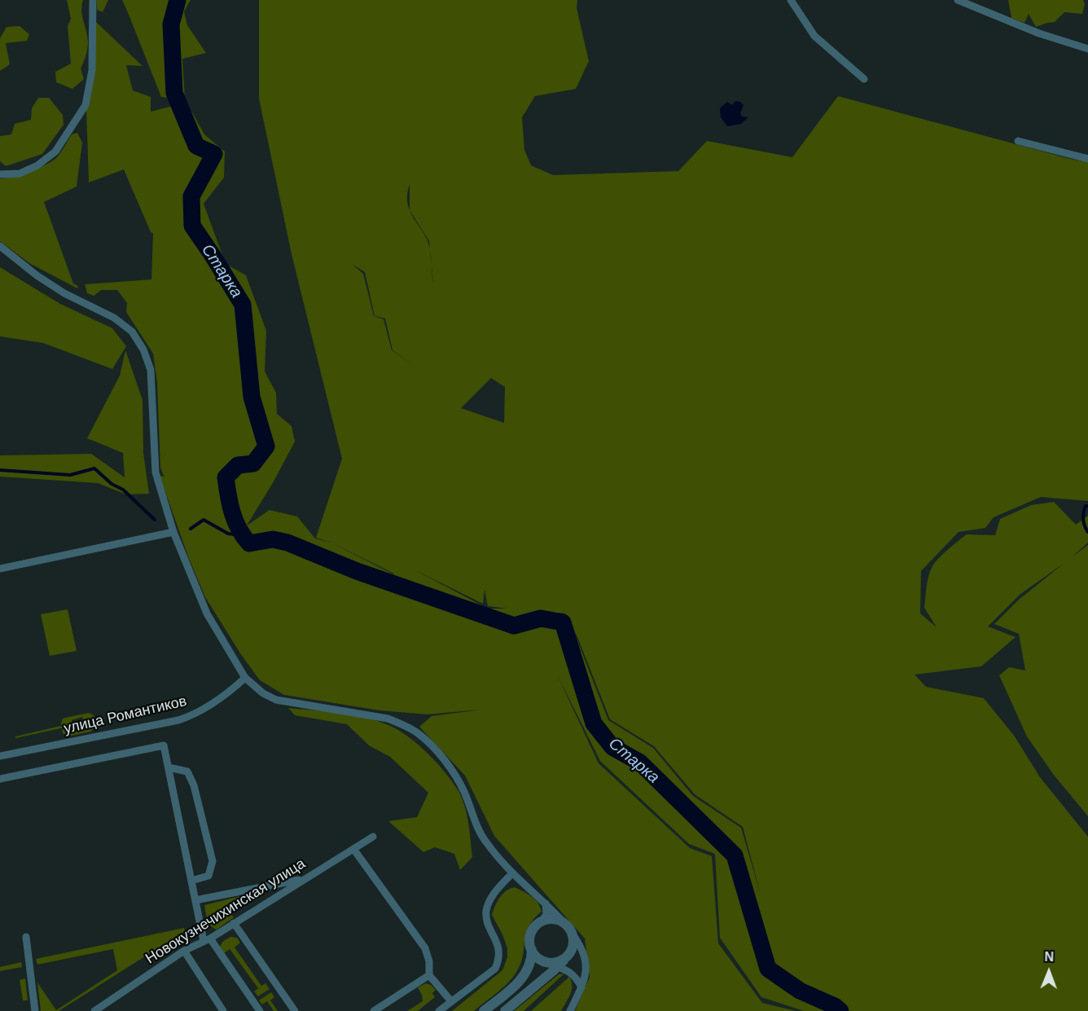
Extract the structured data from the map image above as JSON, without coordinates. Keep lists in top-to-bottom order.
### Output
{
  "streets": {
    "street": ["улица Романтиков", "Новокузнечихинская улица"]
  },
  "water": ["Старка"],
  "north": "top"
}
